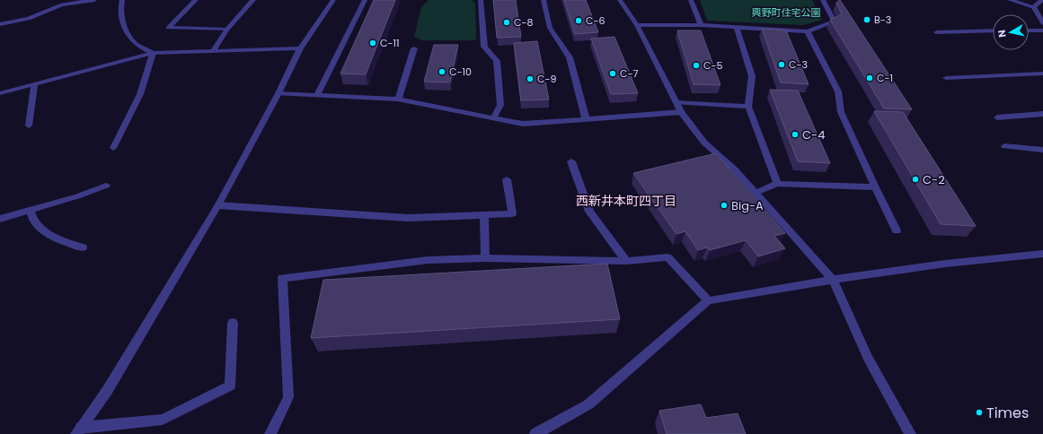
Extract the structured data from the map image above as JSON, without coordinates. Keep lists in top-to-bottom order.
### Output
{
  "districts": ["西新井本町四丁目"],
  "parks": ["興野町住宅公園"],
  "places": [
    "B-3",
    "C-6",
    "C-8",
    "C-11",
    "C-3",
    "C-5",
    "C-10",
    "C-7",
    "C-1",
    "C-9",
    "C-4",
    "C-2",
    "Big-A",
    "Times"
  ],
  "north": "left"
}
